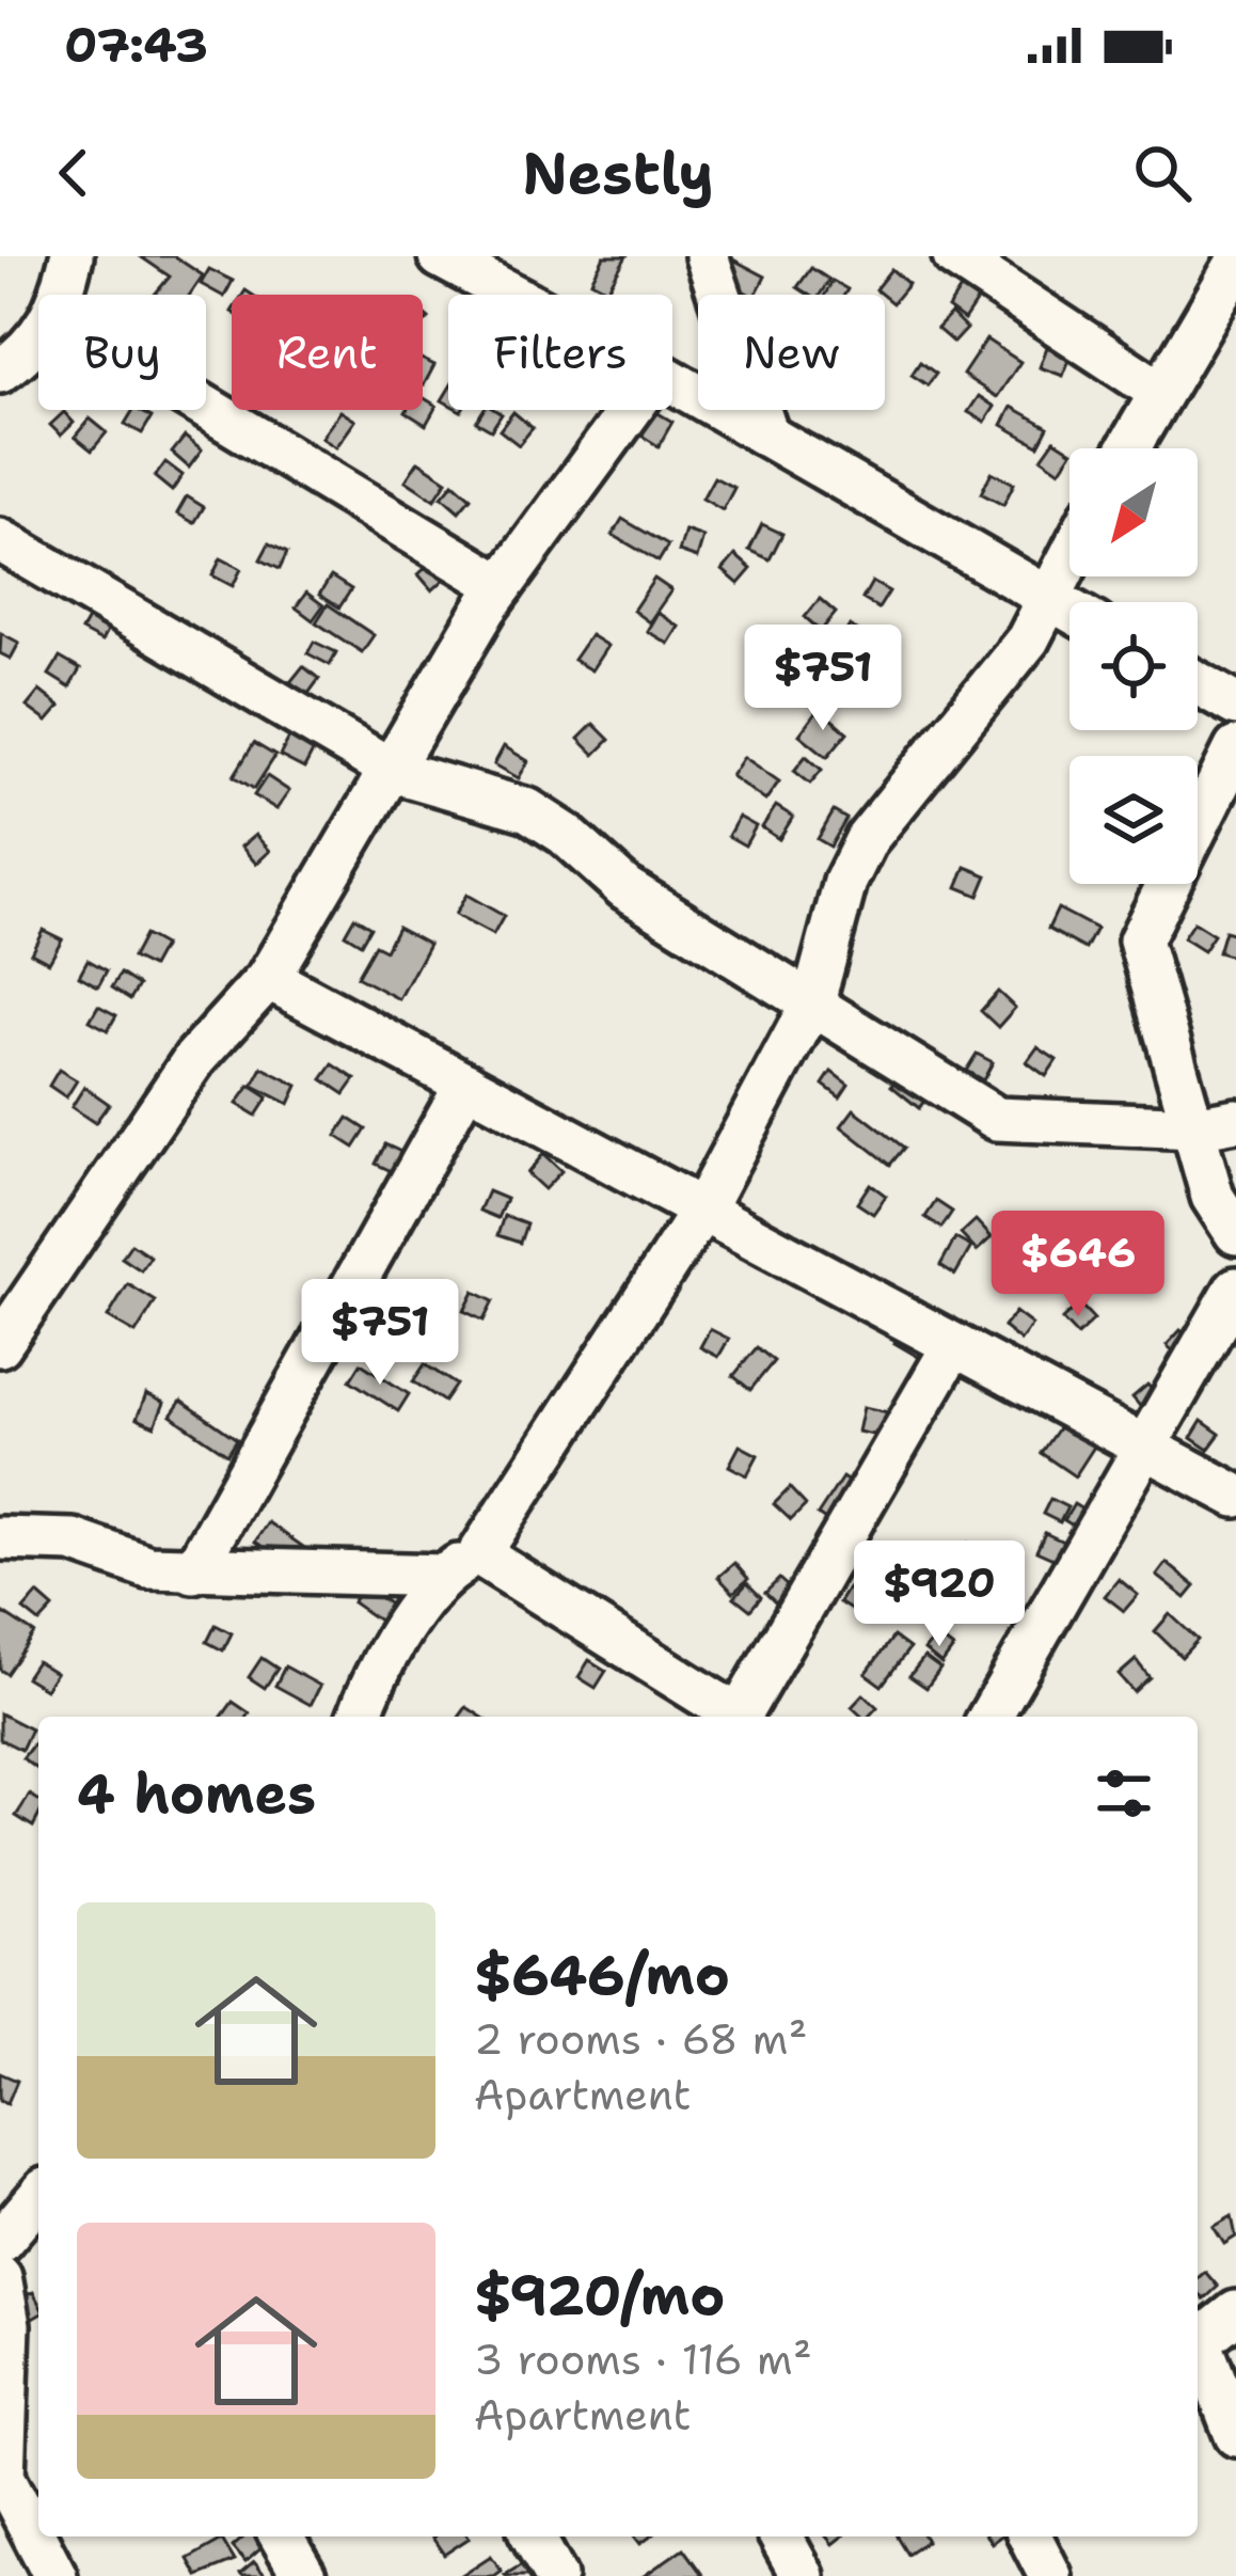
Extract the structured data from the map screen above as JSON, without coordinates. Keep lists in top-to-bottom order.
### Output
{
  "north": "bottom left",
  "page": {
    "status": "07:43",
    "header": "Nestly",
    "chip": [
      "Buy",
      "Rent",
      "Filters",
      "New"
    ],
    "price": [
      "$751",
      "$646",
      "$751",
      "$920"
    ],
    "heading": "4 homes",
    "list": [
      {
        "name": "$646/mo",
        "note": "2 rooms · 68 m² · Apartment"
      },
      {
        "name": "$920/mo",
        "note": "3 rooms · 116 m² · Apartment"
      }
    ]
  }
}
